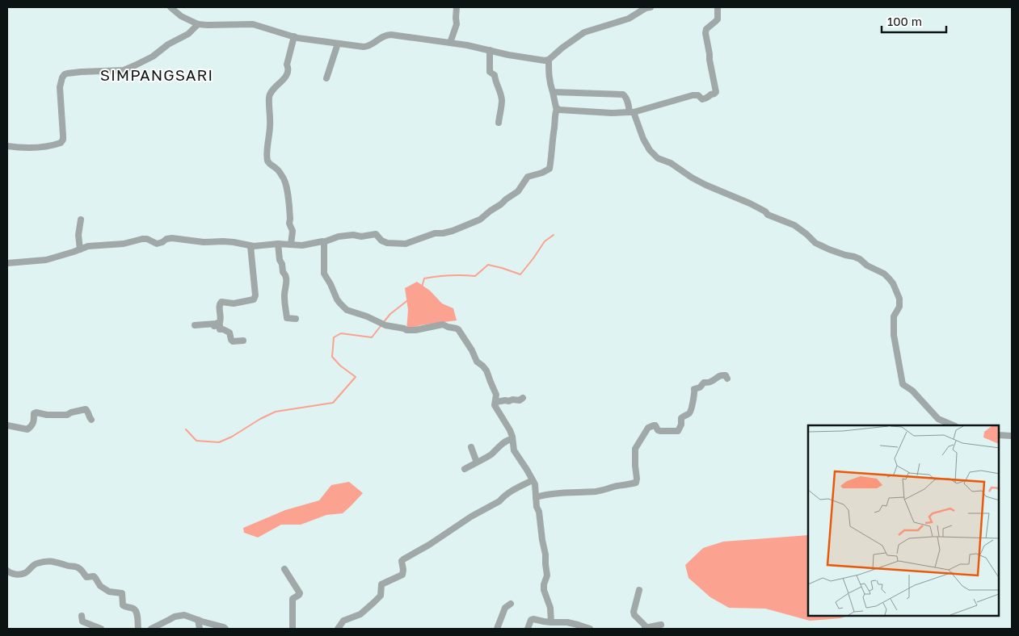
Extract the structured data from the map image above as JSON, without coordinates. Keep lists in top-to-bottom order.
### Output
{
  "districts": ["SIMPANGSARI"],
  "scale_bar": "100 m"
}
